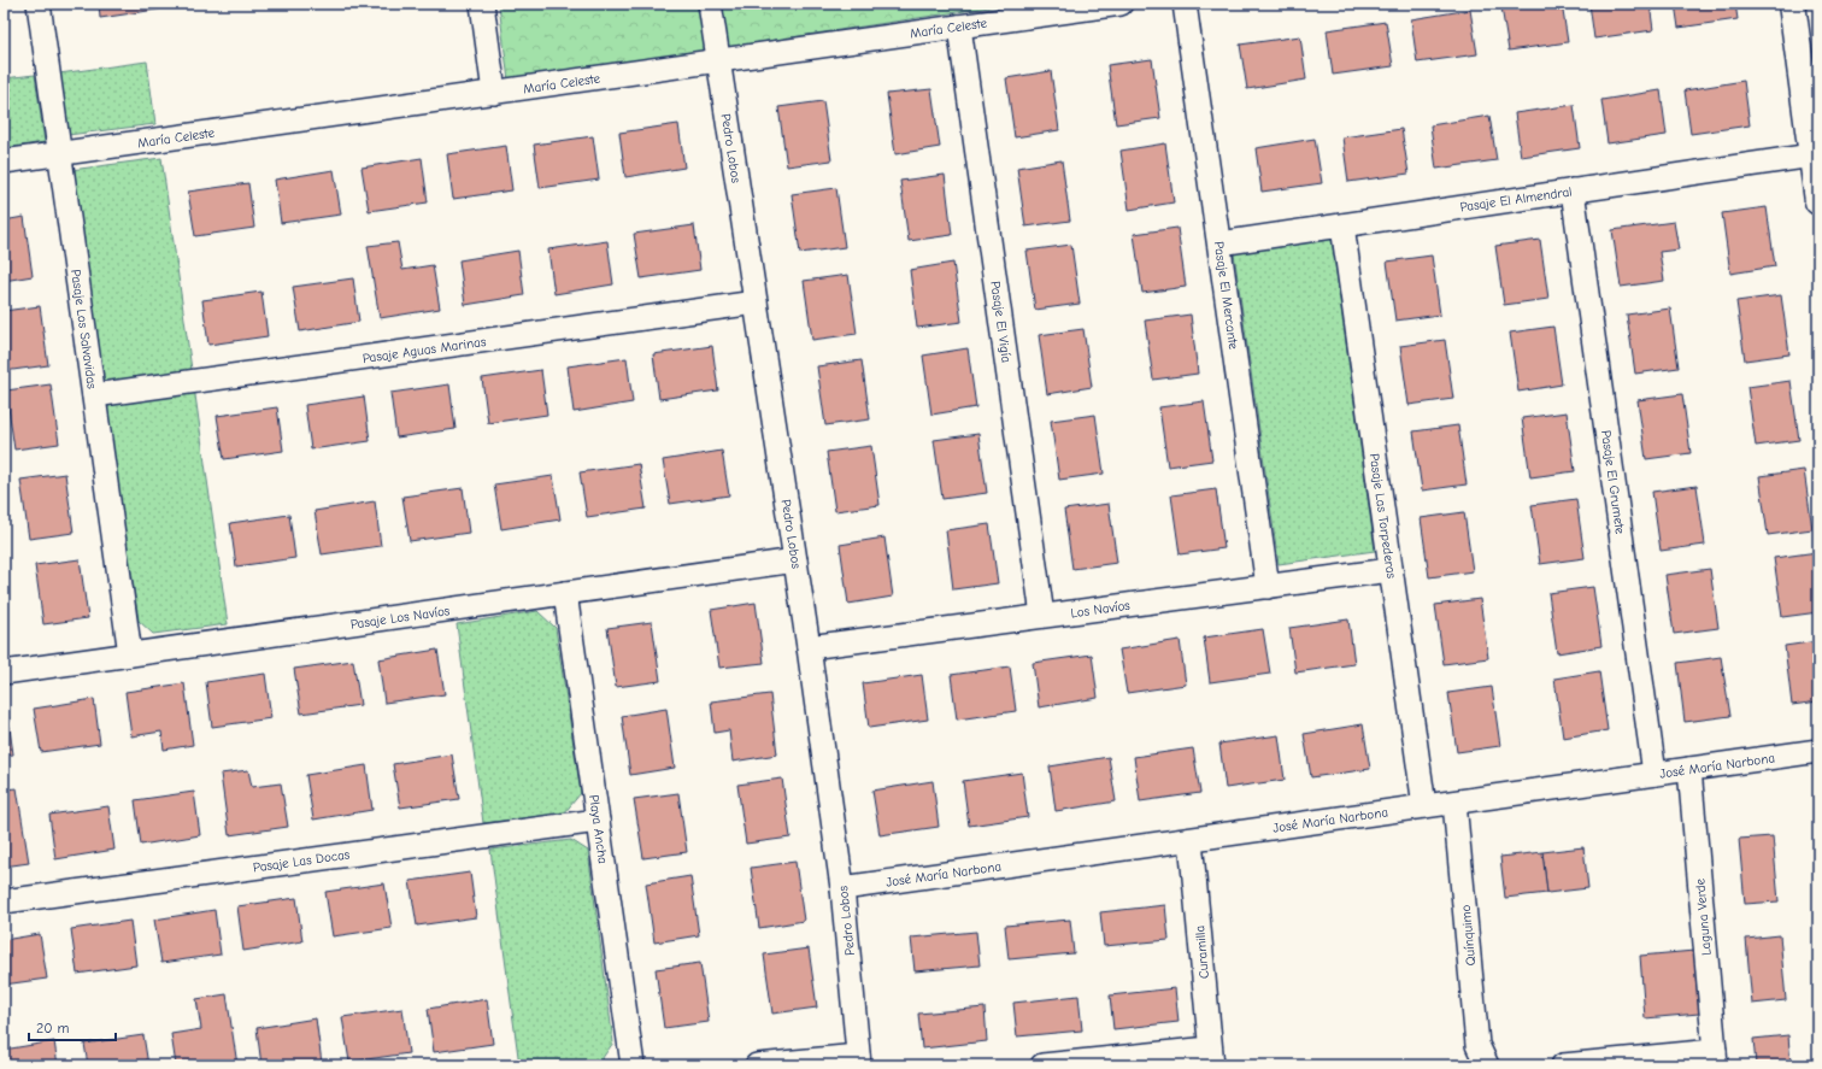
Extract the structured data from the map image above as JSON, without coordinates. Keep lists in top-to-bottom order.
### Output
{
  "streets": {
    "street": [
      "María Celeste",
      "Pedro Lobos",
      "Pasaje El Almendral",
      "Pasaje El Mercante",
      "Pasaje El Vigía",
      "Pasaje Los Salvavidas",
      "Pasaje Aguas Marinas",
      "Pasaje El Grumete",
      "Pasaje Las Torpederas",
      "Los Navíos",
      "Pasaje Los Navíos",
      "José María Narbona",
      "Playa Ancha",
      "Pasaje Las Docas",
      "Laguna Verde",
      "Quínquimo",
      "Curamilla"
    ]
  },
  "crossings": [
    ["María Celeste", "Pedro Lobos"],
    ["María Celeste", "Pasaje El Vigía"],
    ["María Celeste", "Pasaje Los Salvavidas"],
    ["Pedro Lobos", "Pasaje Aguas Marinas"],
    ["Pedro Lobos", "Los Navíos"],
    ["Pedro Lobos", "Pasaje Los Navíos"],
    ["Pedro Lobos", "José María Narbona"],
    ["Pasaje El Almendral", "Pasaje El Mercante"],
    ["Pasaje El Almendral", "Pasaje El Grumete"],
    ["Pasaje El Almendral", "Pasaje Las Torpederas"],
    ["Pasaje El Mercante", "Los Navíos"],
    ["Pasaje El Vigía", "Los Navíos"],
    ["Pasaje Los Salvavidas", "Pasaje Aguas Marinas"],
    ["Pasaje Los Salvavidas", "Pasaje Los Navíos"],
    ["Pasaje El Grumete", "José María Narbona"],
    ["Pasaje Las Torpederas", "Los Navíos"],
    ["Pasaje Las Torpederas", "José María Narbona"],
    ["Pasaje Los Navíos", "Playa Ancha"],
    ["José María Narbona", "Laguna Verde"],
    ["José María Narbona", "Quínquimo"],
    ["José María Narbona", "Curamilla"],
    ["Playa Ancha", "Pasaje Las Docas"]
  ],
  "scale_bar": "20 m"
}
